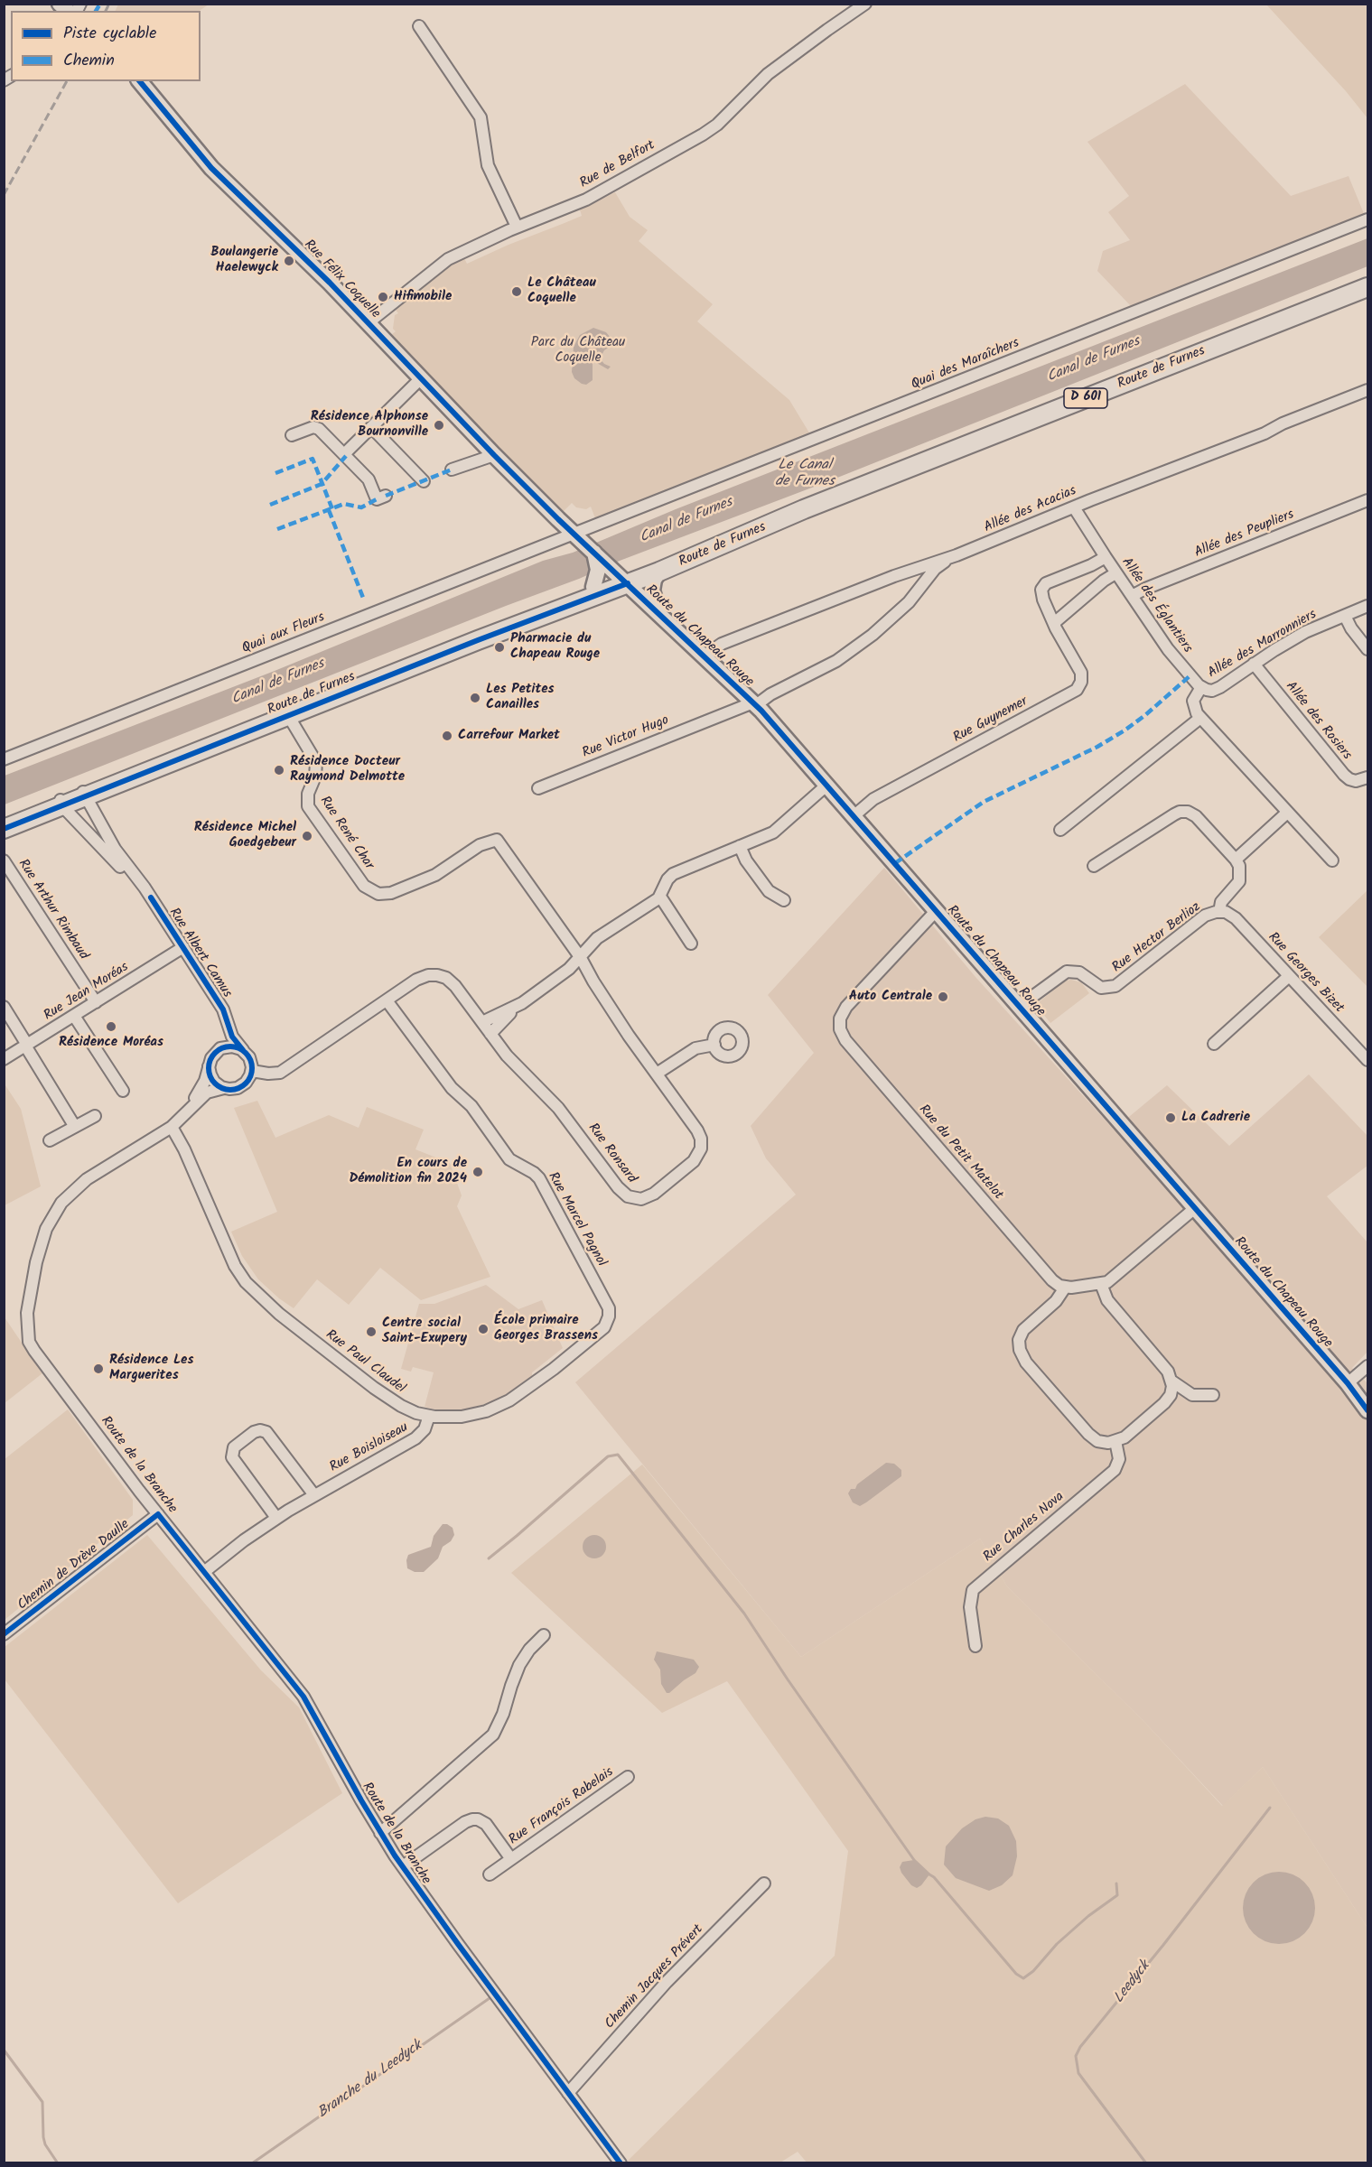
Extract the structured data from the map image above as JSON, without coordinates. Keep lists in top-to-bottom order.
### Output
{
  "streets": {
    "main road": ["Route de Furnes", "D 601"],
    "street": [
      "Rue de Belfort",
      "Rue Félix Coquelle",
      "Quai des Maraîchers",
      "Allée des Acacias",
      "Allée des Peupliers",
      "Allée des Églantiers",
      "Quai aux Fleurs",
      "Route du Chapeau Rouge",
      "Allée des Marronniers",
      "Rue Guynemer",
      "Allée des Rosiers",
      "Rue Victor Hugo",
      "Rue René Char",
      "Rue Arthur Rimbaud",
      "Rue Hector Berlioz",
      "Rue Albert Camus",
      "Rue Georges Bizet",
      "Rue Jean Moréas",
      "Rue du Petit Matelot",
      "Rue Ronsard",
      "Rue Marcel Pagnol",
      "Rue Paul Claudel",
      "Rue Boisloiseau",
      "Route de la Branche",
      "Rue Charles Nova",
      "Chemin de Drève Daulle",
      "Rue François Rabelais",
      "Chemin Jacques Prévert"
    ]
  },
  "crossings": [
    ["Rue de Belfort", "Rue Félix Coquelle"],
    ["Rue Félix Coquelle", "Quai des Maraîchers"],
    ["Rue Félix Coquelle", "Quai aux Fleurs"],
    ["Rue Félix Coquelle", "Route du Chapeau Rouge"],
    ["Quai des Maraîchers", "Quai aux Fleurs"],
    ["Route de Furnes", "Route du Chapeau Rouge"],
    ["Route de Furnes", "Rue René Char"],
    ["Route de Furnes", "Rue Albert Camus"],
    ["Allée des Acacias", "Allée des Églantiers"],
    ["Allée des Acacias", "Route du Chapeau Rouge"],
    ["Allée des Acacias", "Rue Victor Hugo"],
    ["Allée des Peupliers", "Allée des Églantiers"],
    ["Allée des Églantiers", "Allée des Marronniers"],
    ["Allée des Églantiers", "Rue Guynemer"],
    ["Route du Chapeau Rouge", "Rue Guynemer"],
    ["Route du Chapeau Rouge", "Rue Victor Hugo"],
    ["Route du Chapeau Rouge", "Rue Hector Berlioz"],
    ["Route du Chapeau Rouge", "Rue du Petit Matelot"],
    ["Allée des Marronniers", "Allée des Rosiers"],
    ["Rue René Char", "Rue Ronsard"],
    ["Rue Arthur Rimbaud", "Rue Jean Moréas"],
    ["Rue Hector Berlioz", "Rue Georges Bizet"],
    ["Rue Albert Camus", "Rue Jean Moréas"],
    ["Rue Albert Camus", "Rue Ronsard"],
    ["Rue Ronsard", "Rue Marcel Pagnol"],
    ["Rue Marcel Pagnol", "Rue Paul Claudel"],
    ["Rue Paul Claudel", "Rue Boisloiseau"],
    ["Rue Paul Claudel", "Route de la Branche"],
    ["Rue Boisloiseau", "Route de la Branche"],
    ["Route de la Branche", "Chemin de Drève Daulle"],
    ["Route de la Branche", "Rue François Rabelais"],
    ["Route de la Branche", "Chemin Jacques Prévert"]
  ],
  "water": [
    "Canal de Furnes",
    "Le Canal de Furnes",
    "Leedyck",
    "Branche du Leedyck"
  ],
  "parks": ["Parc du Château Coquelle"],
  "places": [
    "Boulangerie Haelewyck",
    "Le Château Coquelle",
    "Hifimobile",
    "Résidence Alphonse Bournonville",
    "Pharmacie du Chapeau Rouge",
    "Les Petites Canailles",
    "Carrefour Market",
    "Résidence Docteur Raymond Delmotte",
    "Résidence Michel Goedgebeur",
    "Auto Centrale",
    "Résidence Moréas",
    "La Cadrerie",
    "En cours de Démolition fin 2024",
    "École primaire Georges Brassens",
    "Centre social Saint-Exupery",
    "Résidence Les Marguerites"
  ],
  "legend": ["Piste cyclable", "Chemin"]
}
